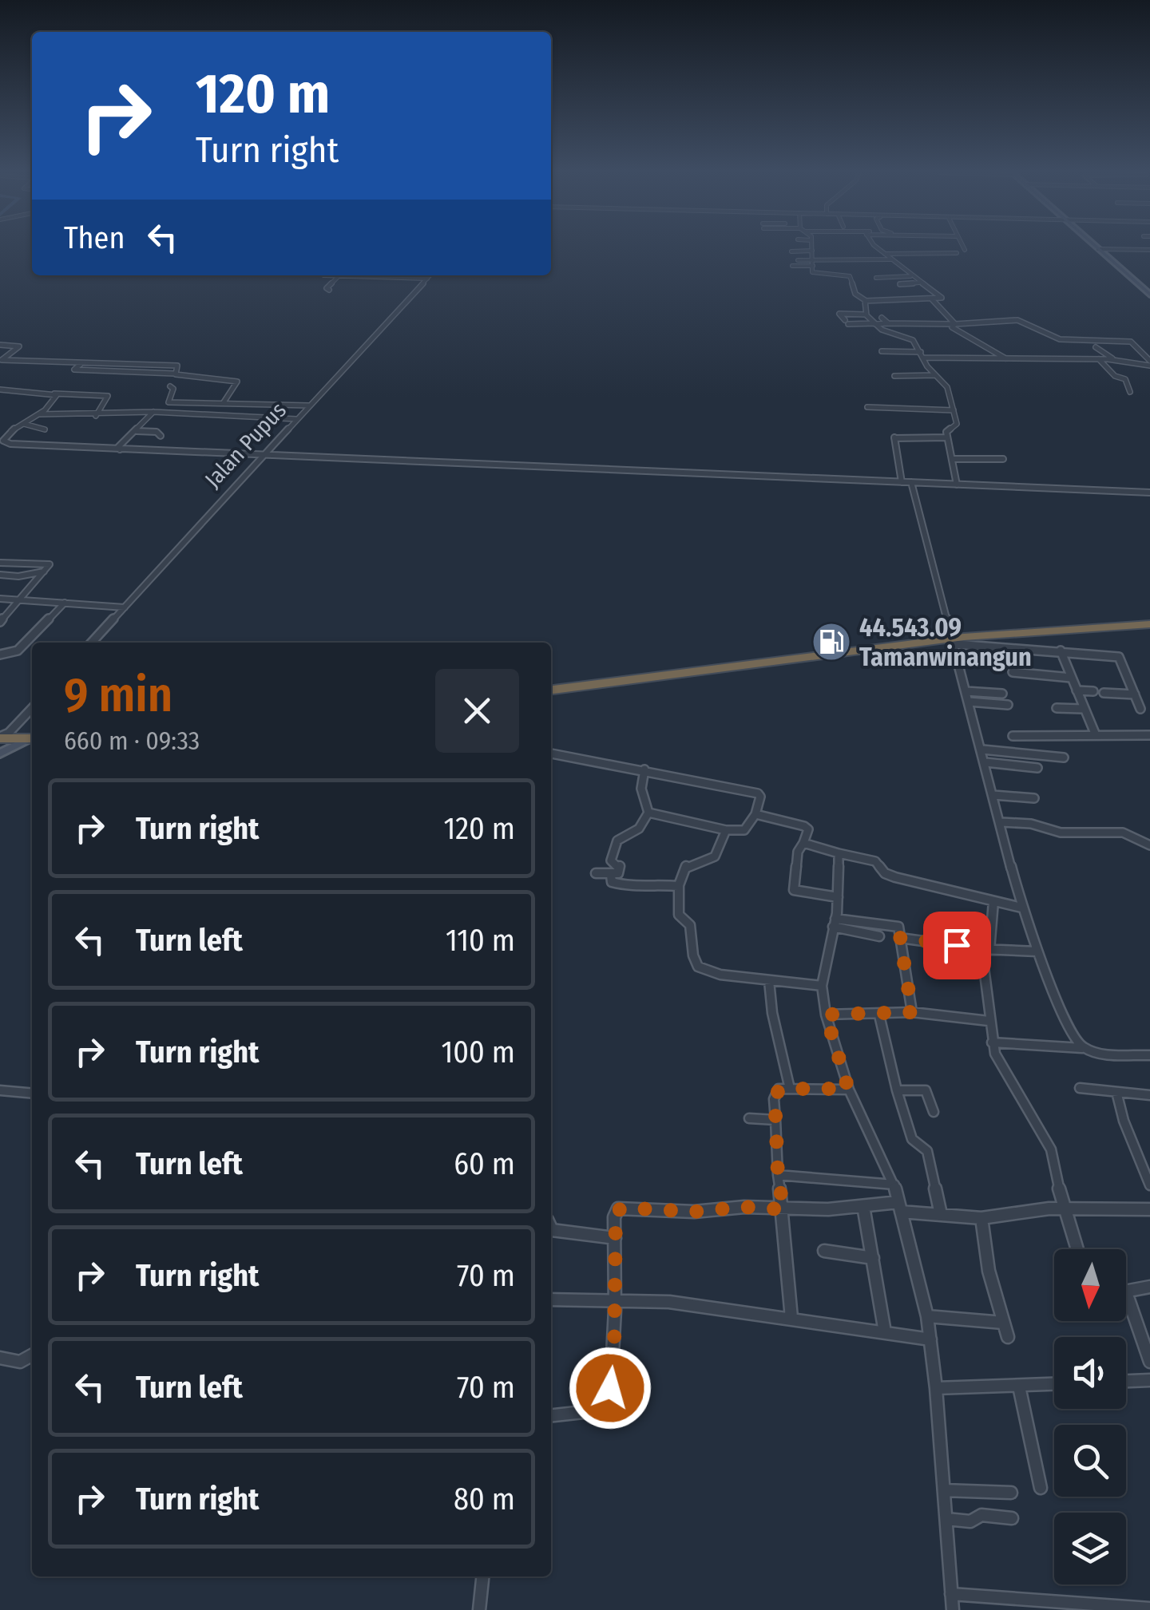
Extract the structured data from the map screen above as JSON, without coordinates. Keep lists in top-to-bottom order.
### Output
{
  "streets": {
    "street": ["Jalan Pupus"]
  },
  "places": {
    "fuel station": ["44.543.09 Tamanwinangun"]
  },
  "north": "bottom",
  "page": {
    "turn": ["120 m", "Turn right"],
    "then": "Then",
    "heading": ["9 min", "660 m · 09:33"],
    "list": [
      {
        "name": "Turn right",
        "value": "120 m"
      },
      {
        "name": "Turn left",
        "value": "110 m"
      },
      {
        "name": "Turn right",
        "value": "100 m"
      },
      {
        "name": "Turn left",
        "value": "60 m"
      },
      {
        "name": "Turn right",
        "value": "70 m"
      },
      {
        "name": "Turn left",
        "value": "70 m"
      },
      {
        "name": "Turn right",
        "value": "80 m"
      }
    ]
  }
}
